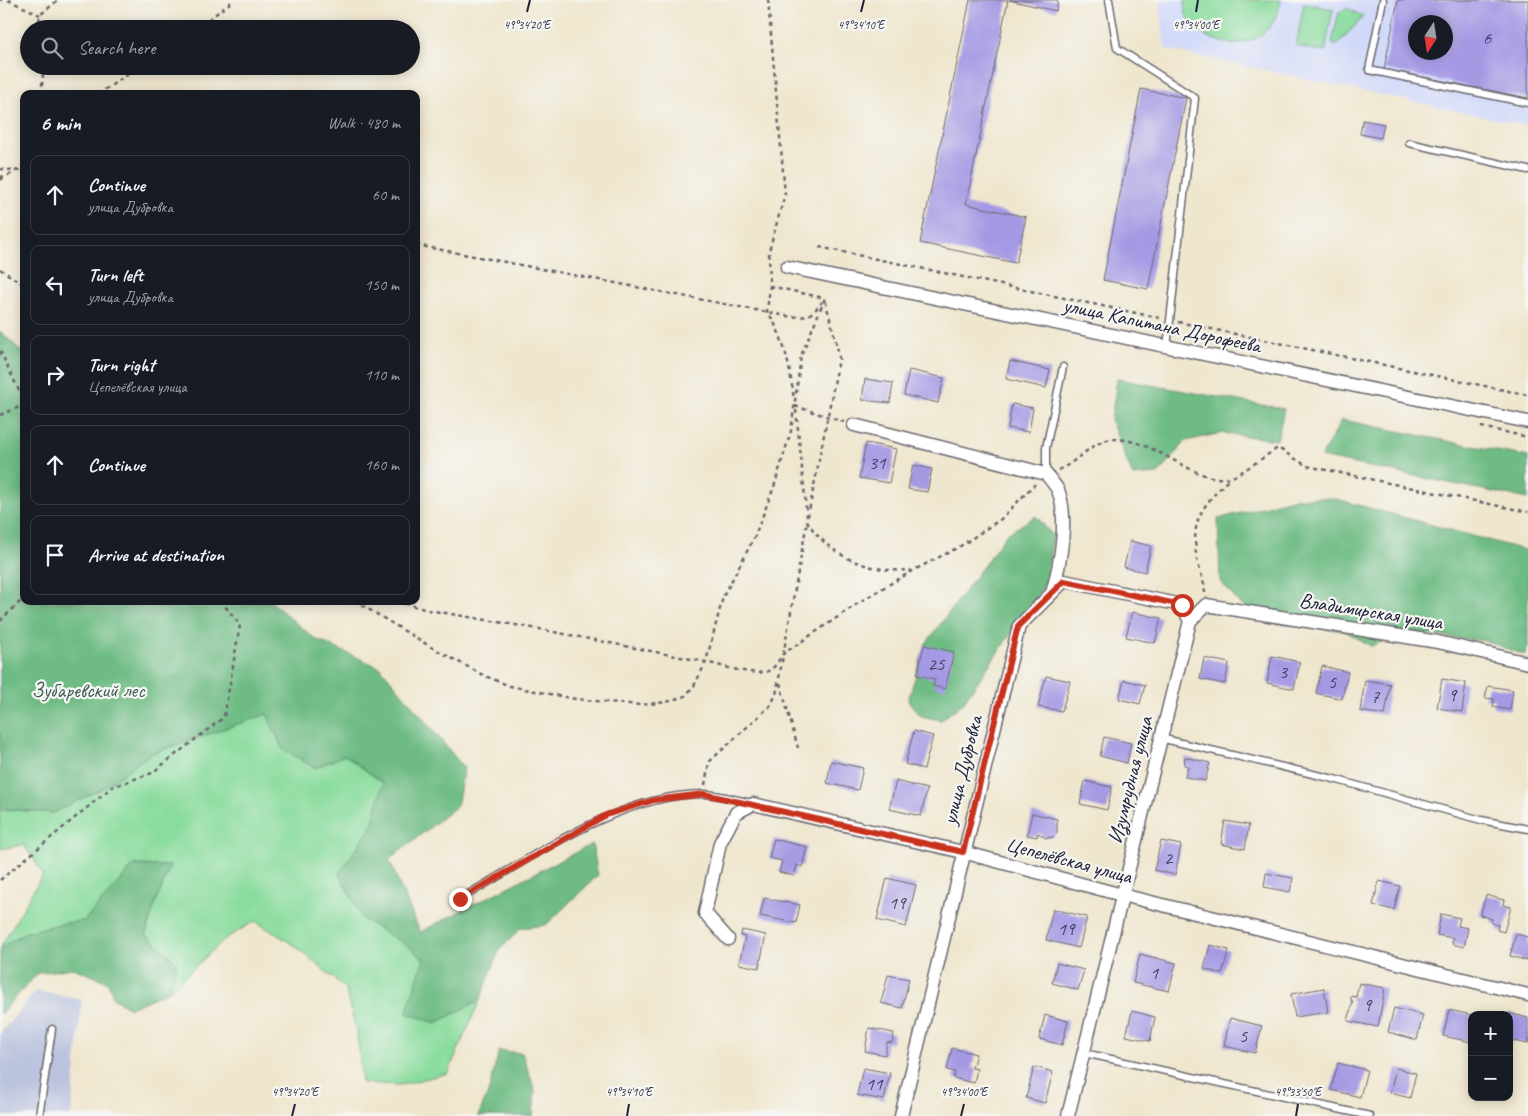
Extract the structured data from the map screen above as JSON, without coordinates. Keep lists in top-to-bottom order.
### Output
{
  "streets": {
    "street": [
      "улица Капитана Дорофеева",
      "Владимирская улица",
      "улица Дубровка",
      "Изумрудная улица",
      "Цепелёвская улица"
    ]
  },
  "crossings": [
    ["Владимирская улица", "Изумрудная улица"],
    ["улица Дубровка", "Изумрудная улица"],
    ["улица Дубровка", "Цепелёвская улица"],
    ["Изумрудная улица", "Цепелёвская улица"]
  ],
  "parks": ["Зубаревский лес"],
  "house_numbers": [
    "6",
    "31",
    "25",
    "3",
    "5",
    "9",
    "7",
    "2",
    "19",
    "19",
    "1",
    "9",
    "5",
    "11"
  ],
  "north": "bottom",
  "page": {
    "search": "Search here",
    "heading": ["6 min", "Walk · 480 m"],
    "list": [
      ["Continue", "улица Дубровка", "60 m"],
      ["Turn left", "улица Дубровка", "150 m"],
      ["Turn right", "Цепелёвская улица", "110 m"],
      ["Continue", "160 m"],
      "Arrive at destination"
    ],
    "map_buttons": ["+", "−"]
  },
  "coordinates": [
    "49°34'20\"E",
    "49°34'10\"E",
    "49°34'00\"E",
    "49°33'50\"E"
  ]
}
